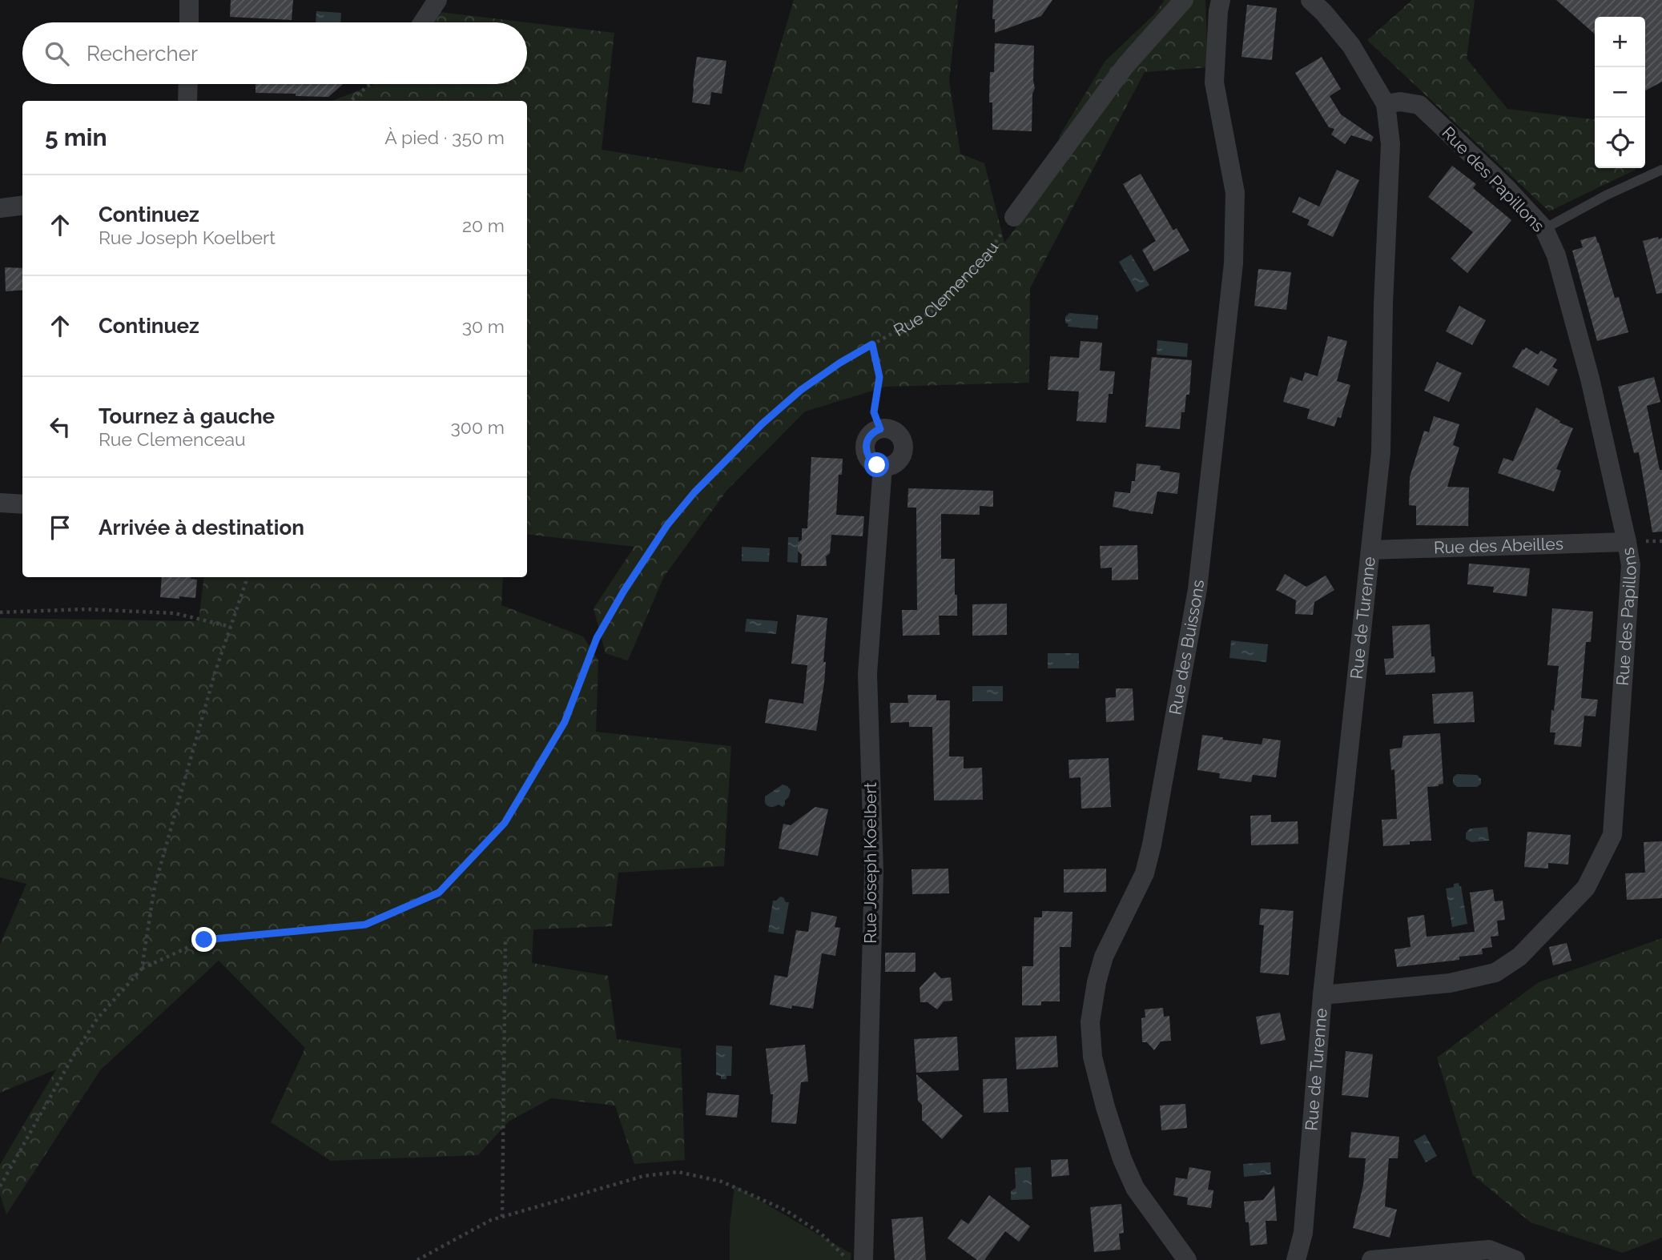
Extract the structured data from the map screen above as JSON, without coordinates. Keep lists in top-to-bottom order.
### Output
{
  "streets": {
    "street": [
      "Rue des Papillons",
      "Rue des Abeilles",
      "Rue de Turenne",
      "Rue des Buissons",
      "Rue Joseph Koelbert"
    ],
    "path": ["Rue Clemenceau"]
  },
  "crossings": [
    ["Rue des Papillons", "Rue des Abeilles"],
    ["Rue des Papillons", "Rue de Turenne"],
    ["Rue des Abeilles", "Rue de Turenne"]
  ],
  "page": {
    "map_buttons": ["+", "−"],
    "search": "Rechercher",
    "heading": ["5 min", "À pied · 350 m"],
    "list": [
      ["Continuez", "Rue Joseph Koelbert", "20 m"],
      ["Continuez", "30 m"],
      ["Tournez à gauche", "Rue Clemenceau", "300 m"],
      "Arrivée à destination"
    ]
  }
}
